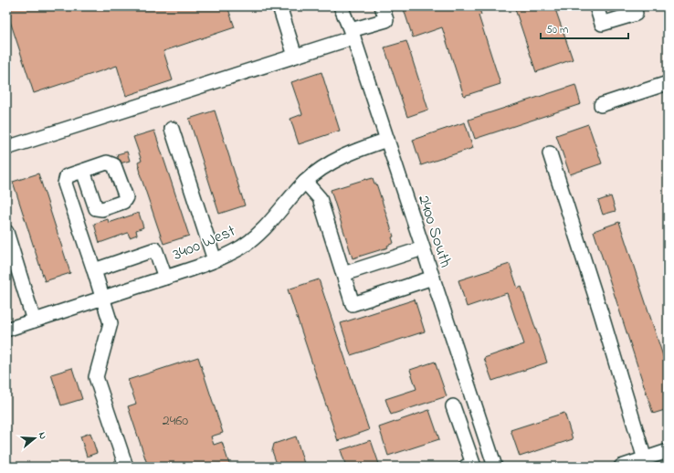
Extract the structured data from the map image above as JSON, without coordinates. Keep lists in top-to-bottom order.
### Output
{
  "streets": {
    "street": ["2400 South", "3400 West"]
  },
  "crossings": [
    ["2400 South", "3400 West"]
  ],
  "house_numbers": ["2460"],
  "scale_bar": "50 m",
  "north": "right"
}
